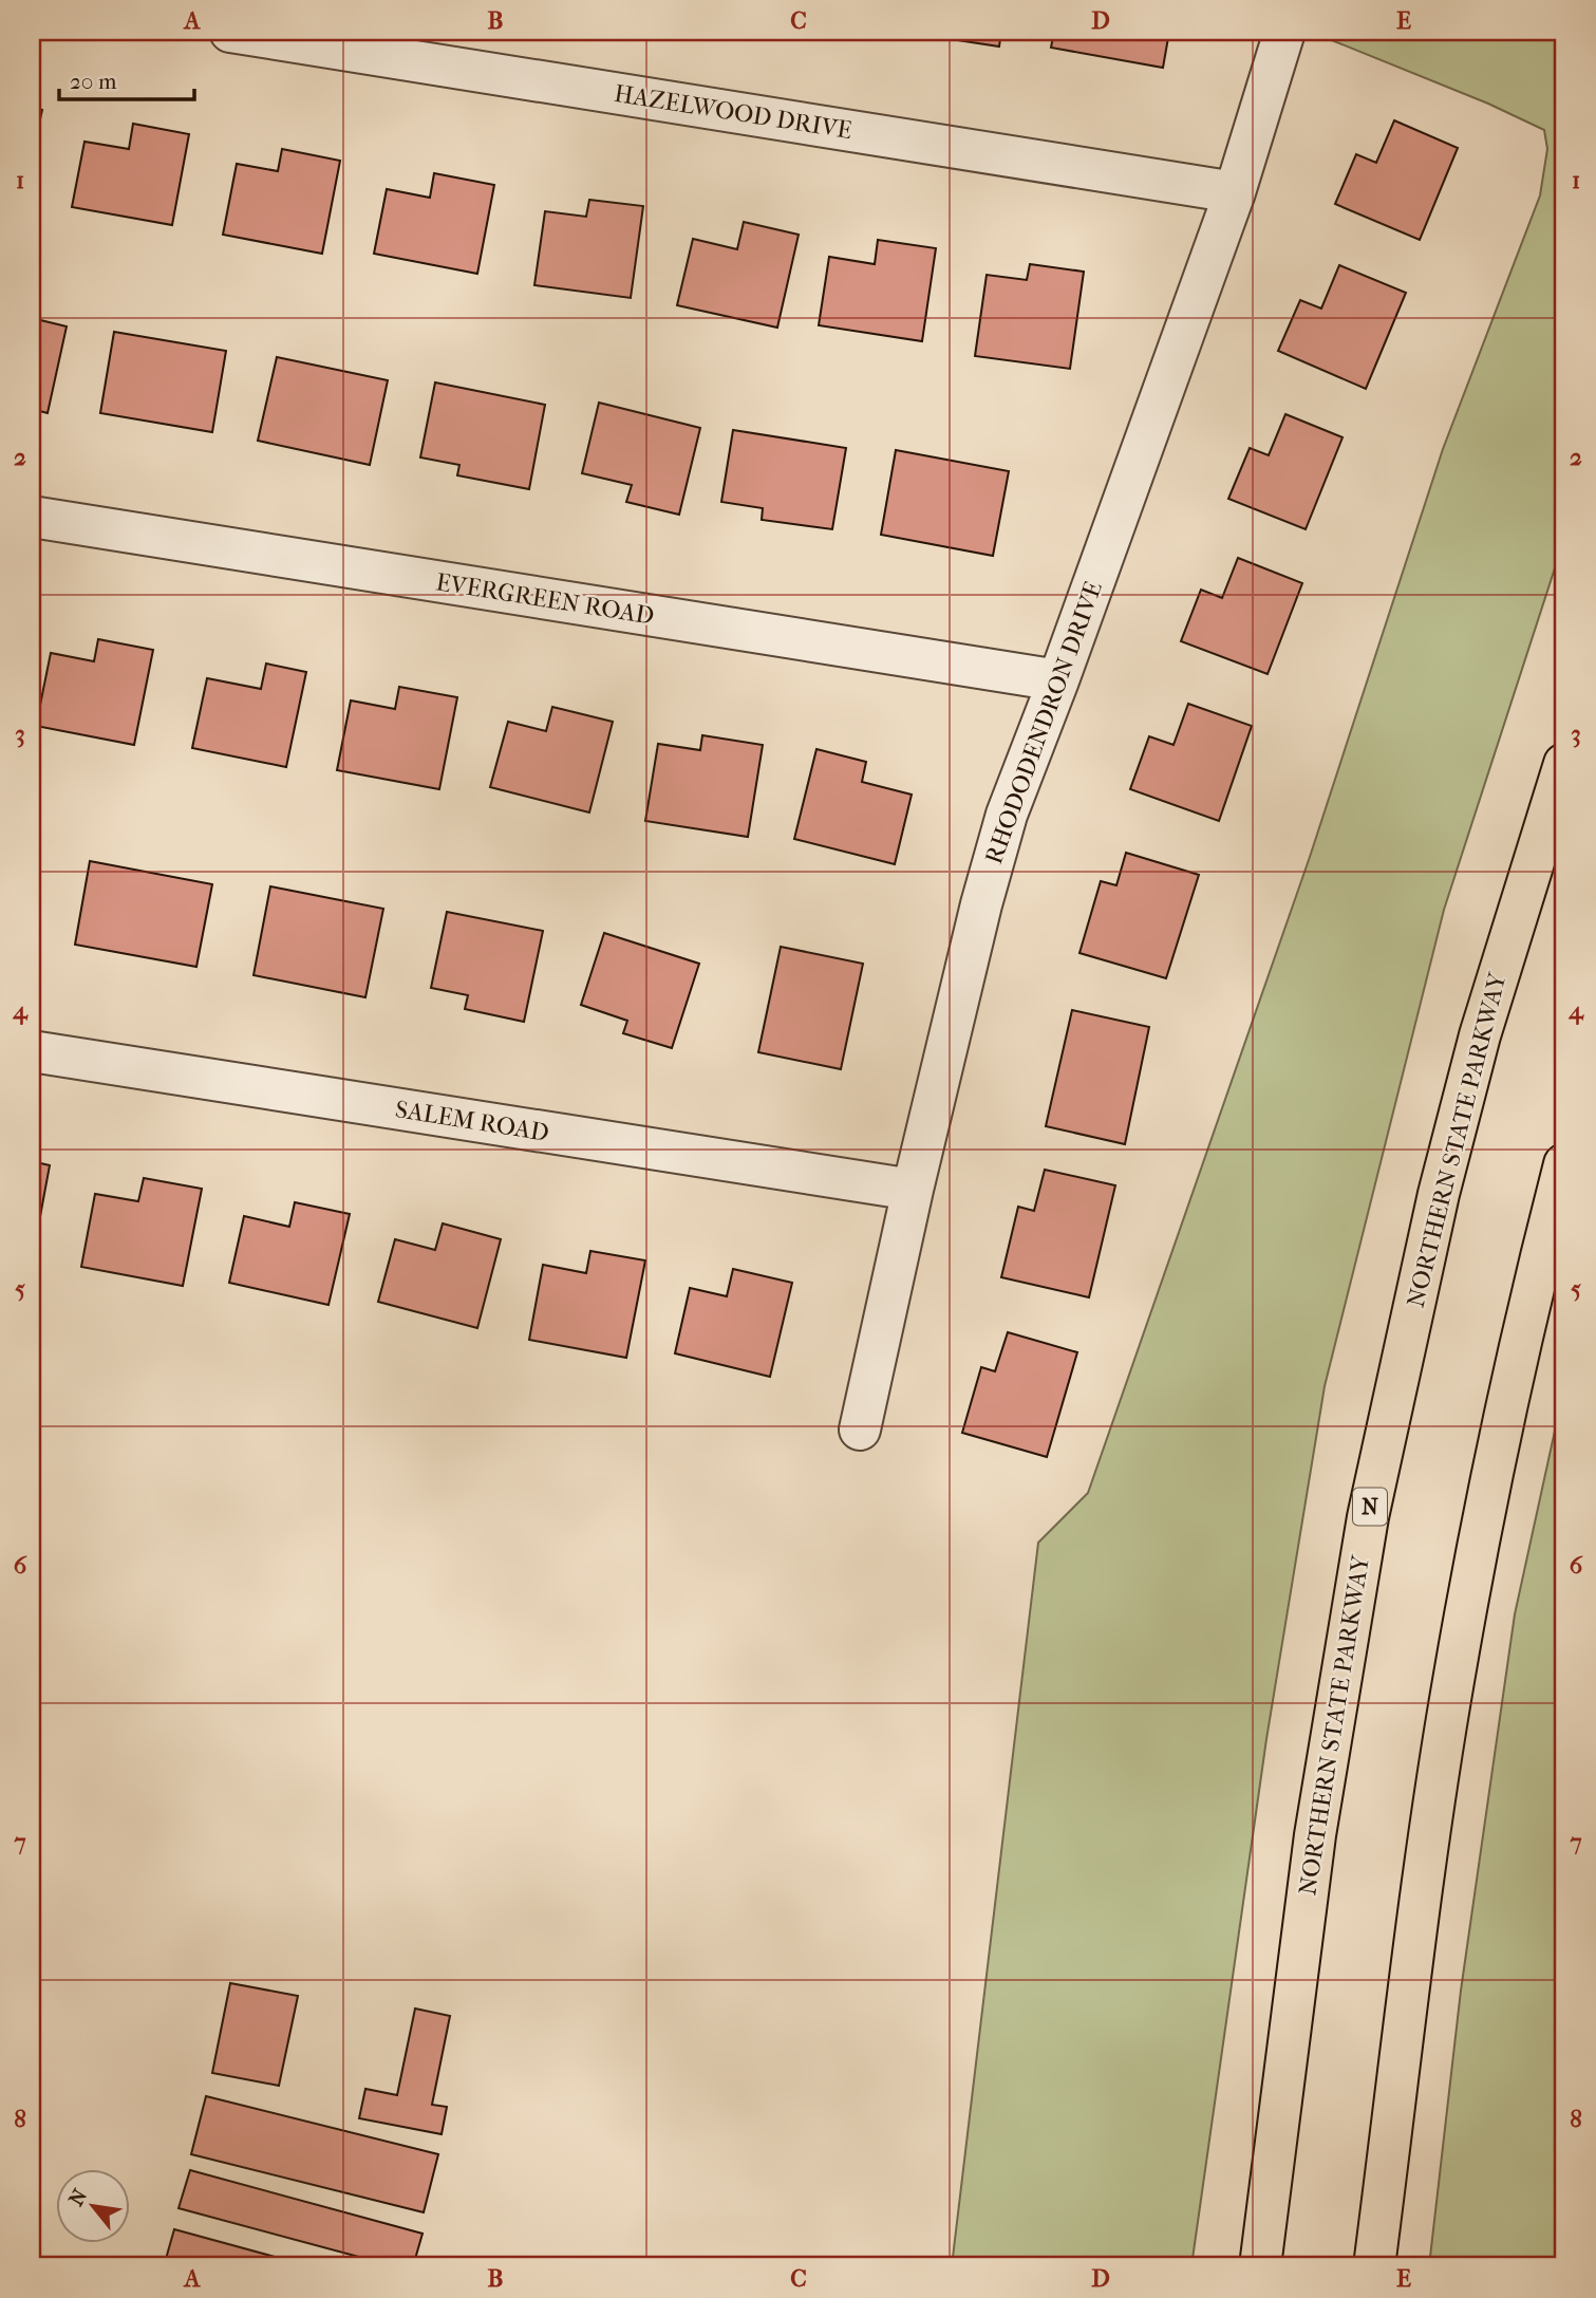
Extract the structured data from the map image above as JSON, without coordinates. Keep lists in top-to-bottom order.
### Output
{
  "streets": {
    "highway": ["NORTHERN STATE PARKWAY", "N"],
    "street": [
      "HAZELWOOD DRIVE",
      "EVERGREEN ROAD",
      "RHODODENDRON DRIVE",
      "SALEM ROAD"
    ]
  },
  "crossings": [
    ["HAZELWOOD DRIVE", "RHODODENDRON DRIVE"],
    ["EVERGREEN ROAD", "RHODODENDRON DRIVE"],
    ["RHODODENDRON DRIVE", "SALEM ROAD"]
  ],
  "scale_bar": "20 m",
  "north": "top left",
  "grid": {
    "columns": [
      "A",
      "B",
      "C",
      "D",
      "E"
    ],
    "rows": [
      "1",
      "2",
      "3",
      "4",
      "5",
      "6",
      "7",
      "8"
    ]
  }
}
